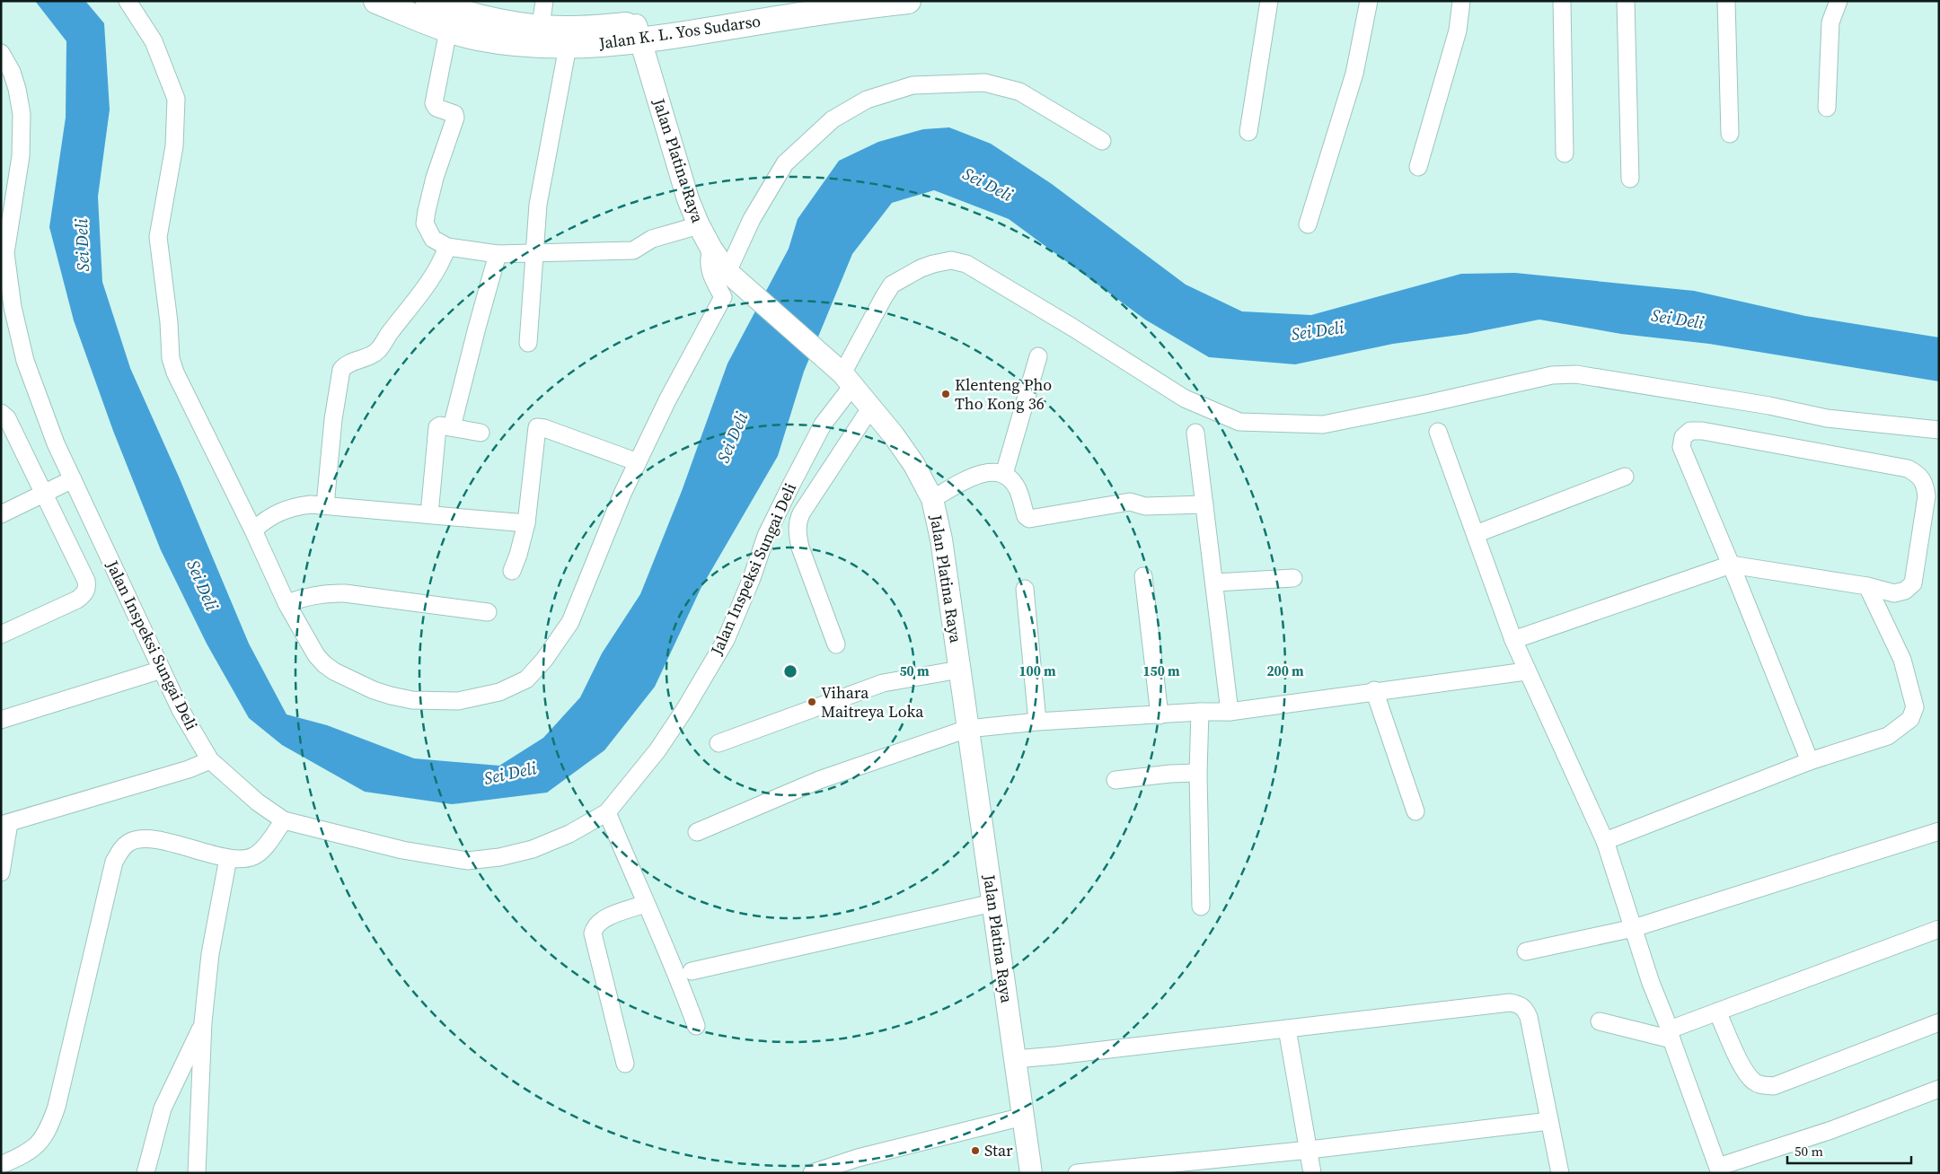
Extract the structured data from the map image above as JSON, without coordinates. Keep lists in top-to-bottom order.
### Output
{
  "streets": {
    "highway": ["Jalan K. L. Yos Sudarso"],
    "main road": ["Jalan Platina Raya"],
    "street": ["Jalan Inspeksi Sungai Deli"]
  },
  "crossings": [
    ["Jalan K. L. Yos Sudarso", "Jalan Platina Raya"],
    ["Jalan Platina Raya", "Jalan Inspeksi Sungai Deli"]
  ],
  "water": ["Sei Deli"],
  "places": ["Klenteng Pho Tho Kong 36", "Vihara Maitreya Loka", "Star"],
  "scale_bar": "50 m",
  "rings": [
    "50 m",
    "100 m",
    "150 m",
    "200 m"
  ]
}
